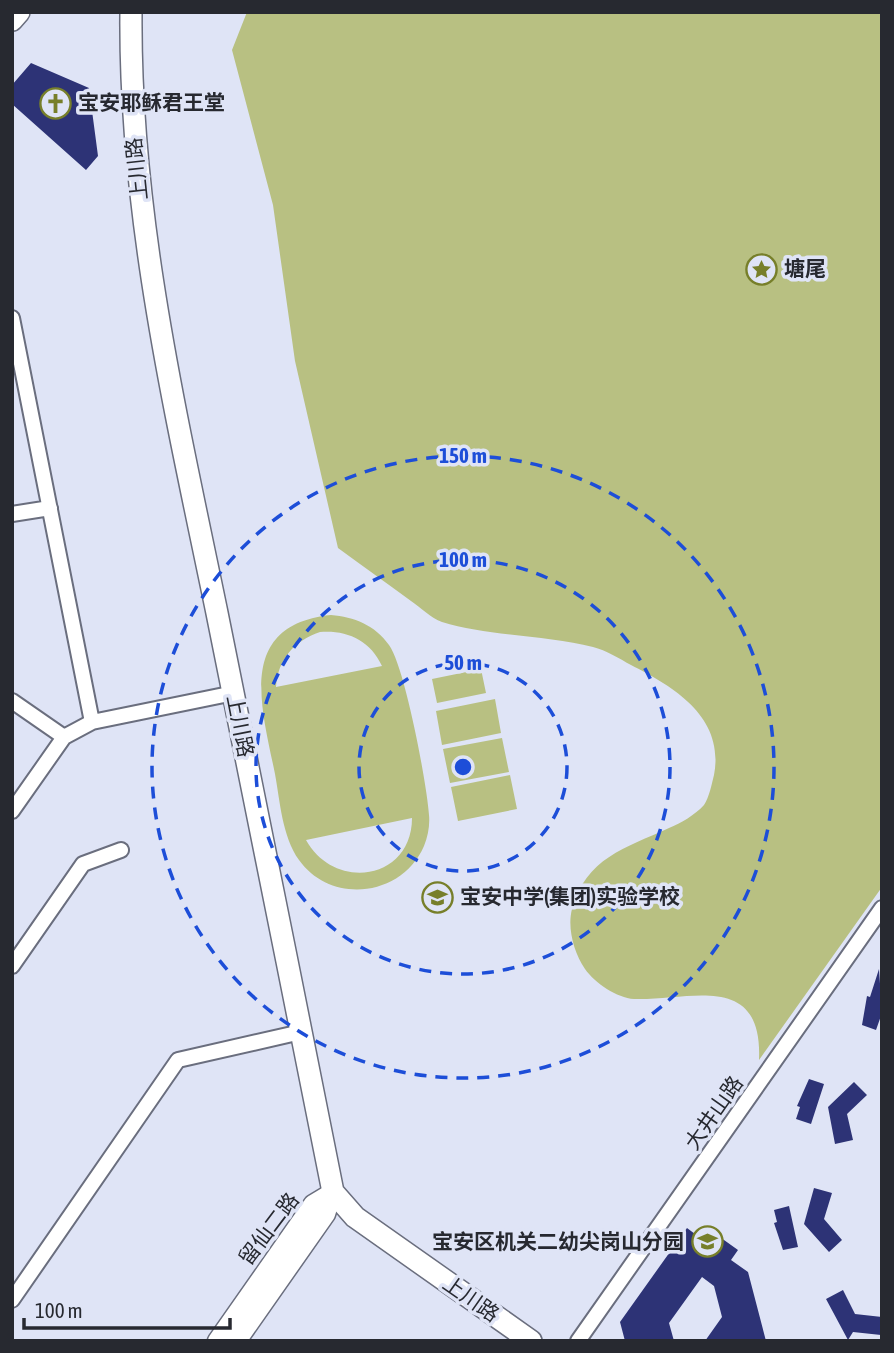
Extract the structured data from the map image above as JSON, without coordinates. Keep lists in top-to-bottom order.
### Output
{
  "streets": {
    "main road": ["上川路"],
    "street": ["大井山路", "留仙二路"]
  },
  "crossings": [
    ["上川路", "留仙二路"]
  ],
  "places": {
    "church": ["宝安耶稣君王堂"],
    "place": ["塘尾"],
    "school or university": ["宝安中学(集团)实验学校", "宝安区机关二幼尖岗山分园"]
  },
  "scale_bar": "100 m",
  "rings": ["150 m", "100 m", "50 m"]
}
